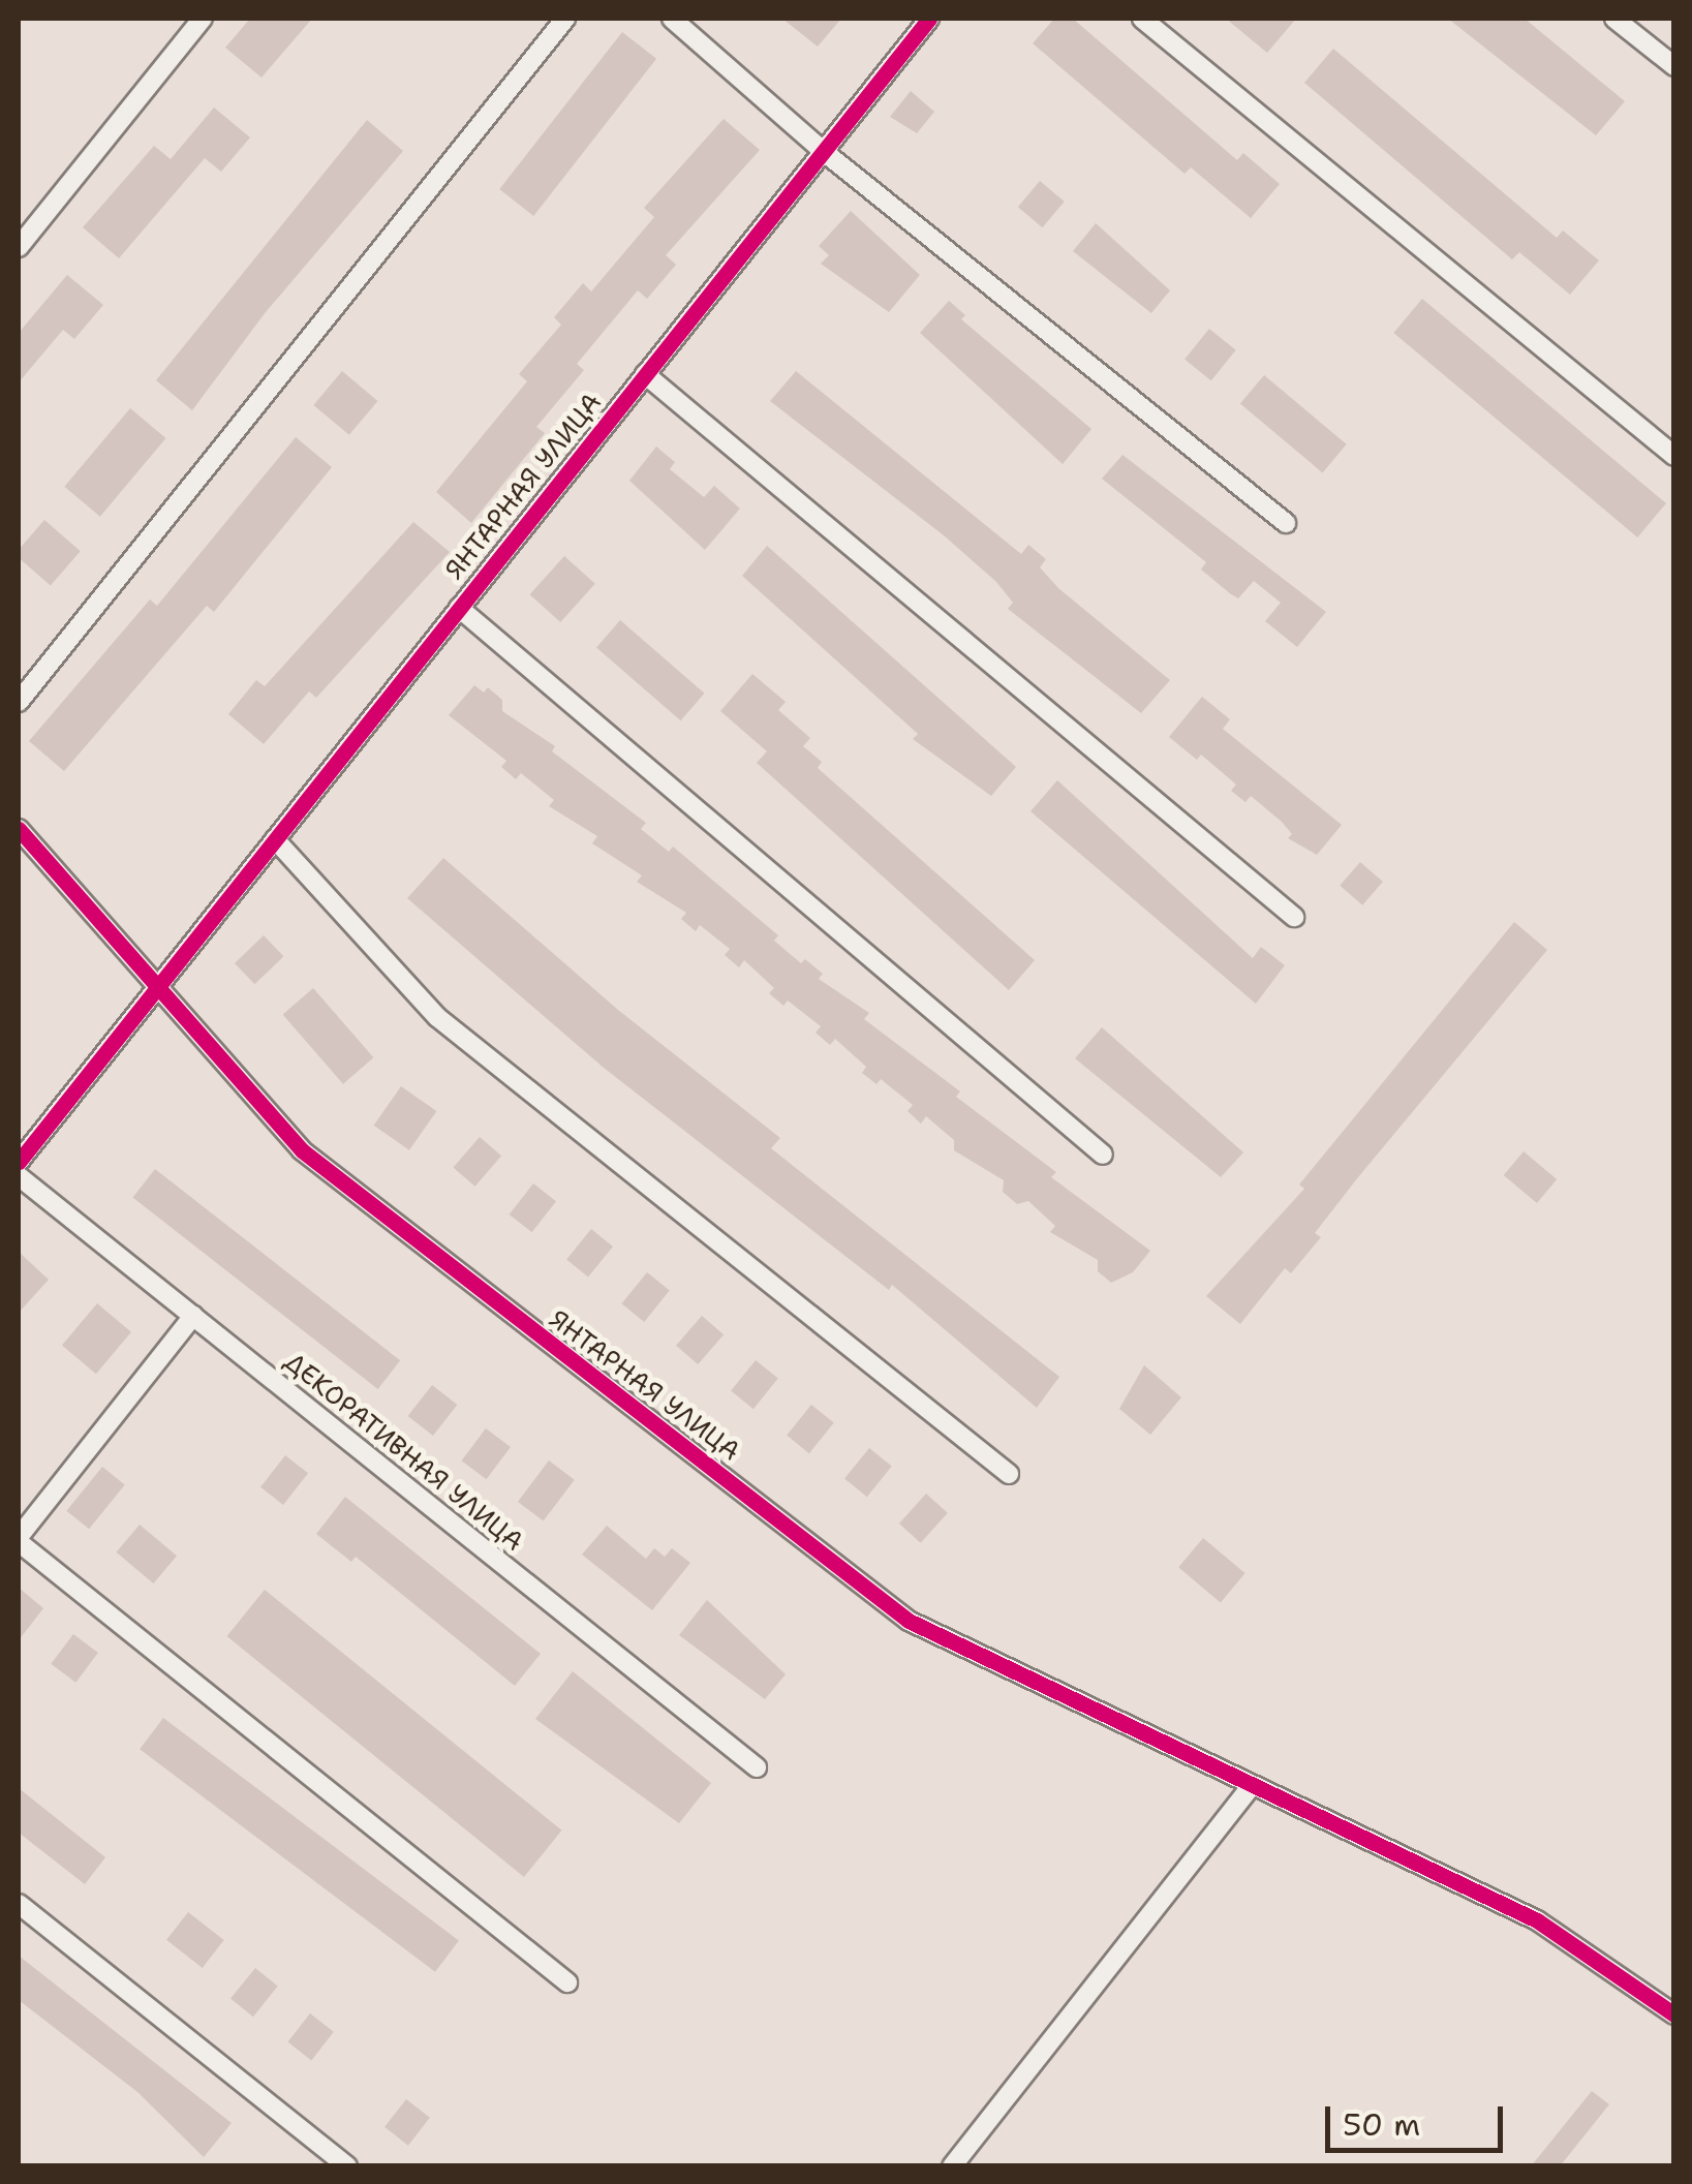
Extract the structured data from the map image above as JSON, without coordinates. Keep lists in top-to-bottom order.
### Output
{
  "streets": {
    "street": ["ЯНТАРНАЯ УЛИЦА", "ДЕКОРАТИВНАЯ УЛИЦА"]
  },
  "scale_bar": "50 m"
}
